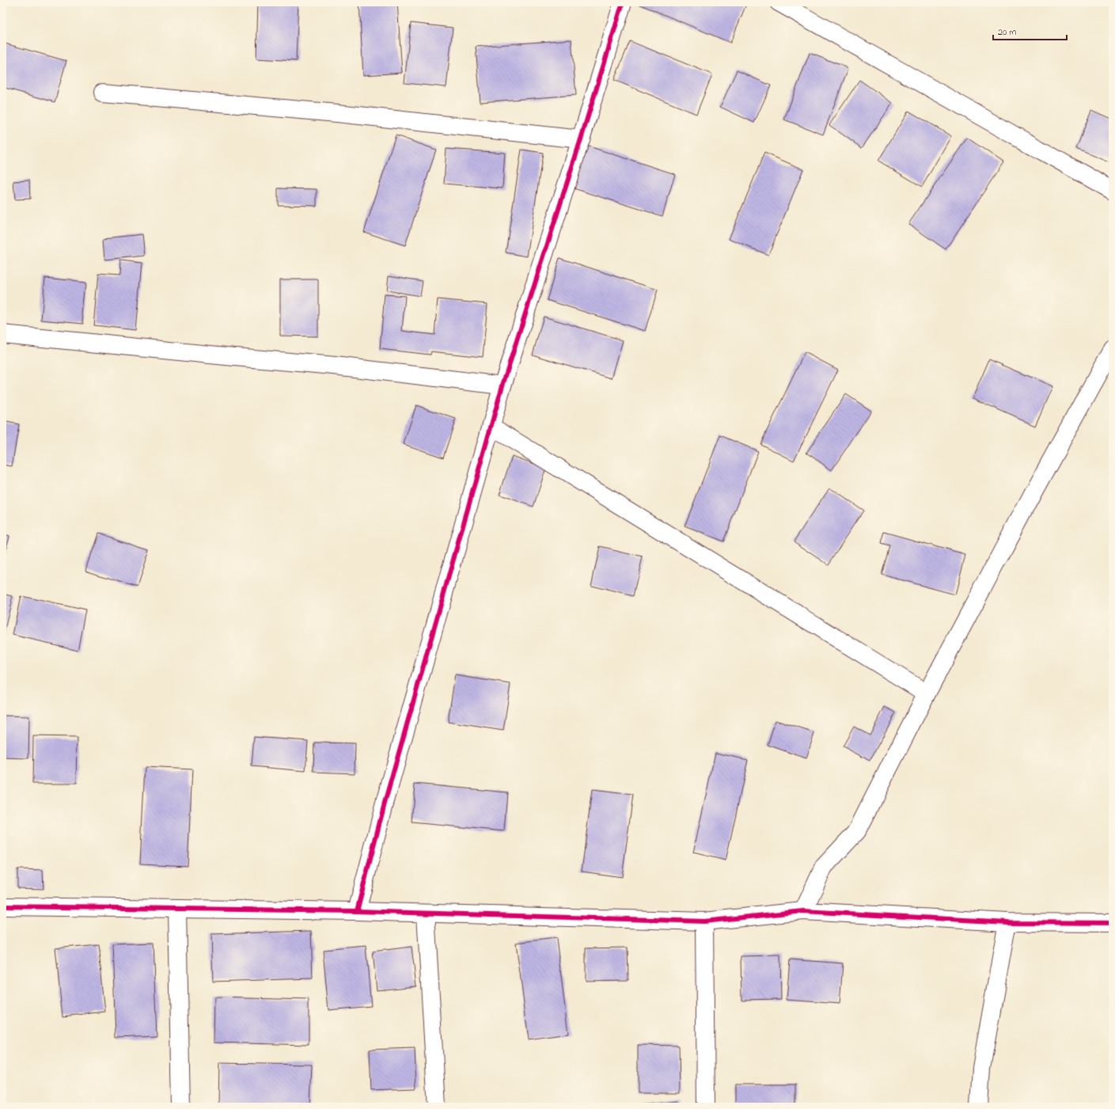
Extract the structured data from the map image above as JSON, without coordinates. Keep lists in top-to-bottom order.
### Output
{
  "scale_bar": "20 m"
}
